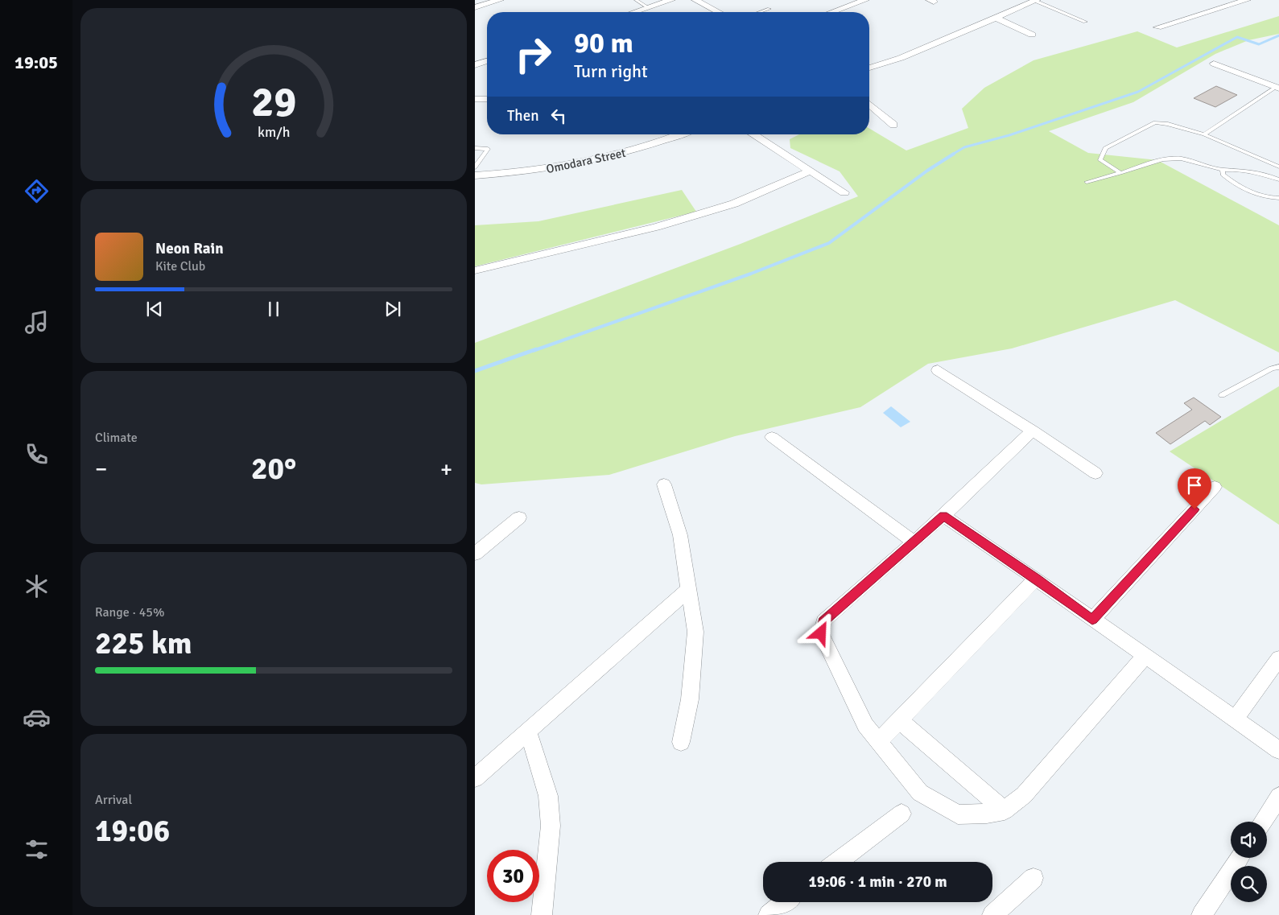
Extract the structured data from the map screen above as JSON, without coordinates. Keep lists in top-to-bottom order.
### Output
{
  "streets": {
    "street": ["Omodara Street"]
  },
  "page": {
    "tabs": "19:05",
    "turn": ["90 m", "Turn right"],
    "then": "Then",
    "song": ["Neon Rain", "Kite Club"],
    "tile": [
      "Climate",
      ["Range · 45%", "225 km"],
      ["Arrival", "19:06"]
    ],
    "heat": ["−", "20°", "+"],
    "limit": "30",
    "trip": "19:06 · 1 min · 270 m",
    "gauge": ["29", "km/h"]
  }
}
